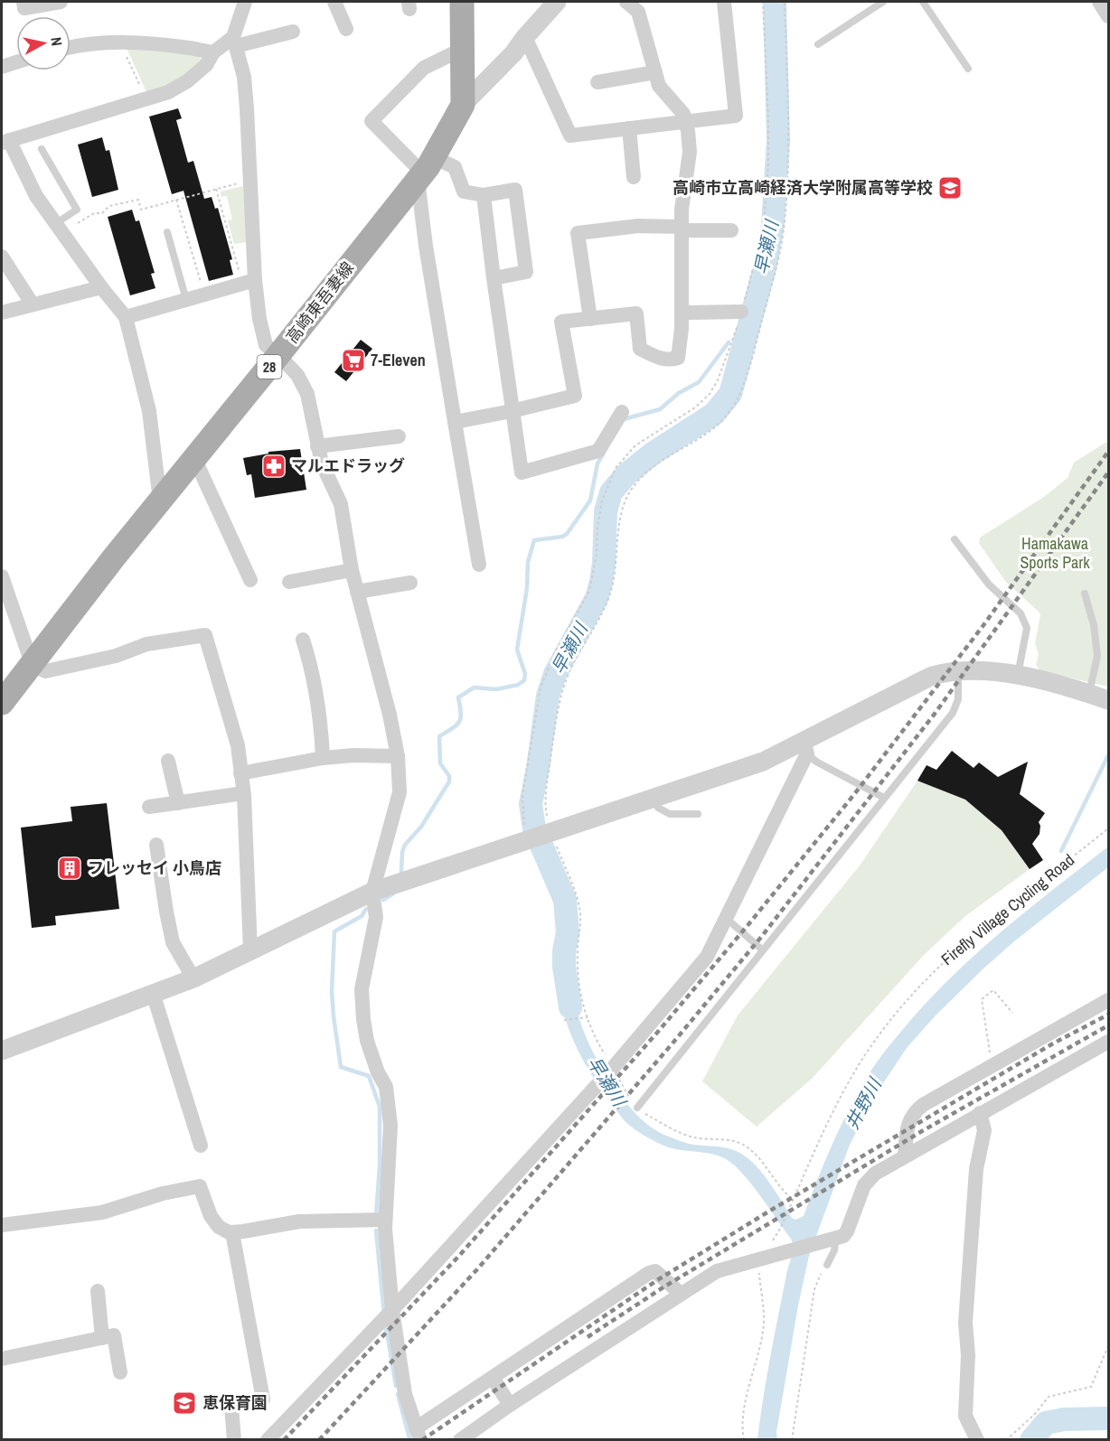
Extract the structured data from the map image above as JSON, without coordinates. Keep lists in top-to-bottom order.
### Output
{
  "streets": {
    "main road": ["高崎東吾妻線", "28"],
    "path": ["Firefly Village Cycling Road"]
  },
  "water": ["早瀬川", "井野川"],
  "parks": ["Hamakawa Sports Park"],
  "places": {
    "school or university": ["高崎市立高崎経済大学附属高等学校", "恵保育園"],
    "supermarket": ["7-Eleven"],
    "pharmacy": ["マルエドラッグ"],
    "building": ["フレッセイ 小鳥店"]
  },
  "north": "right"
}
